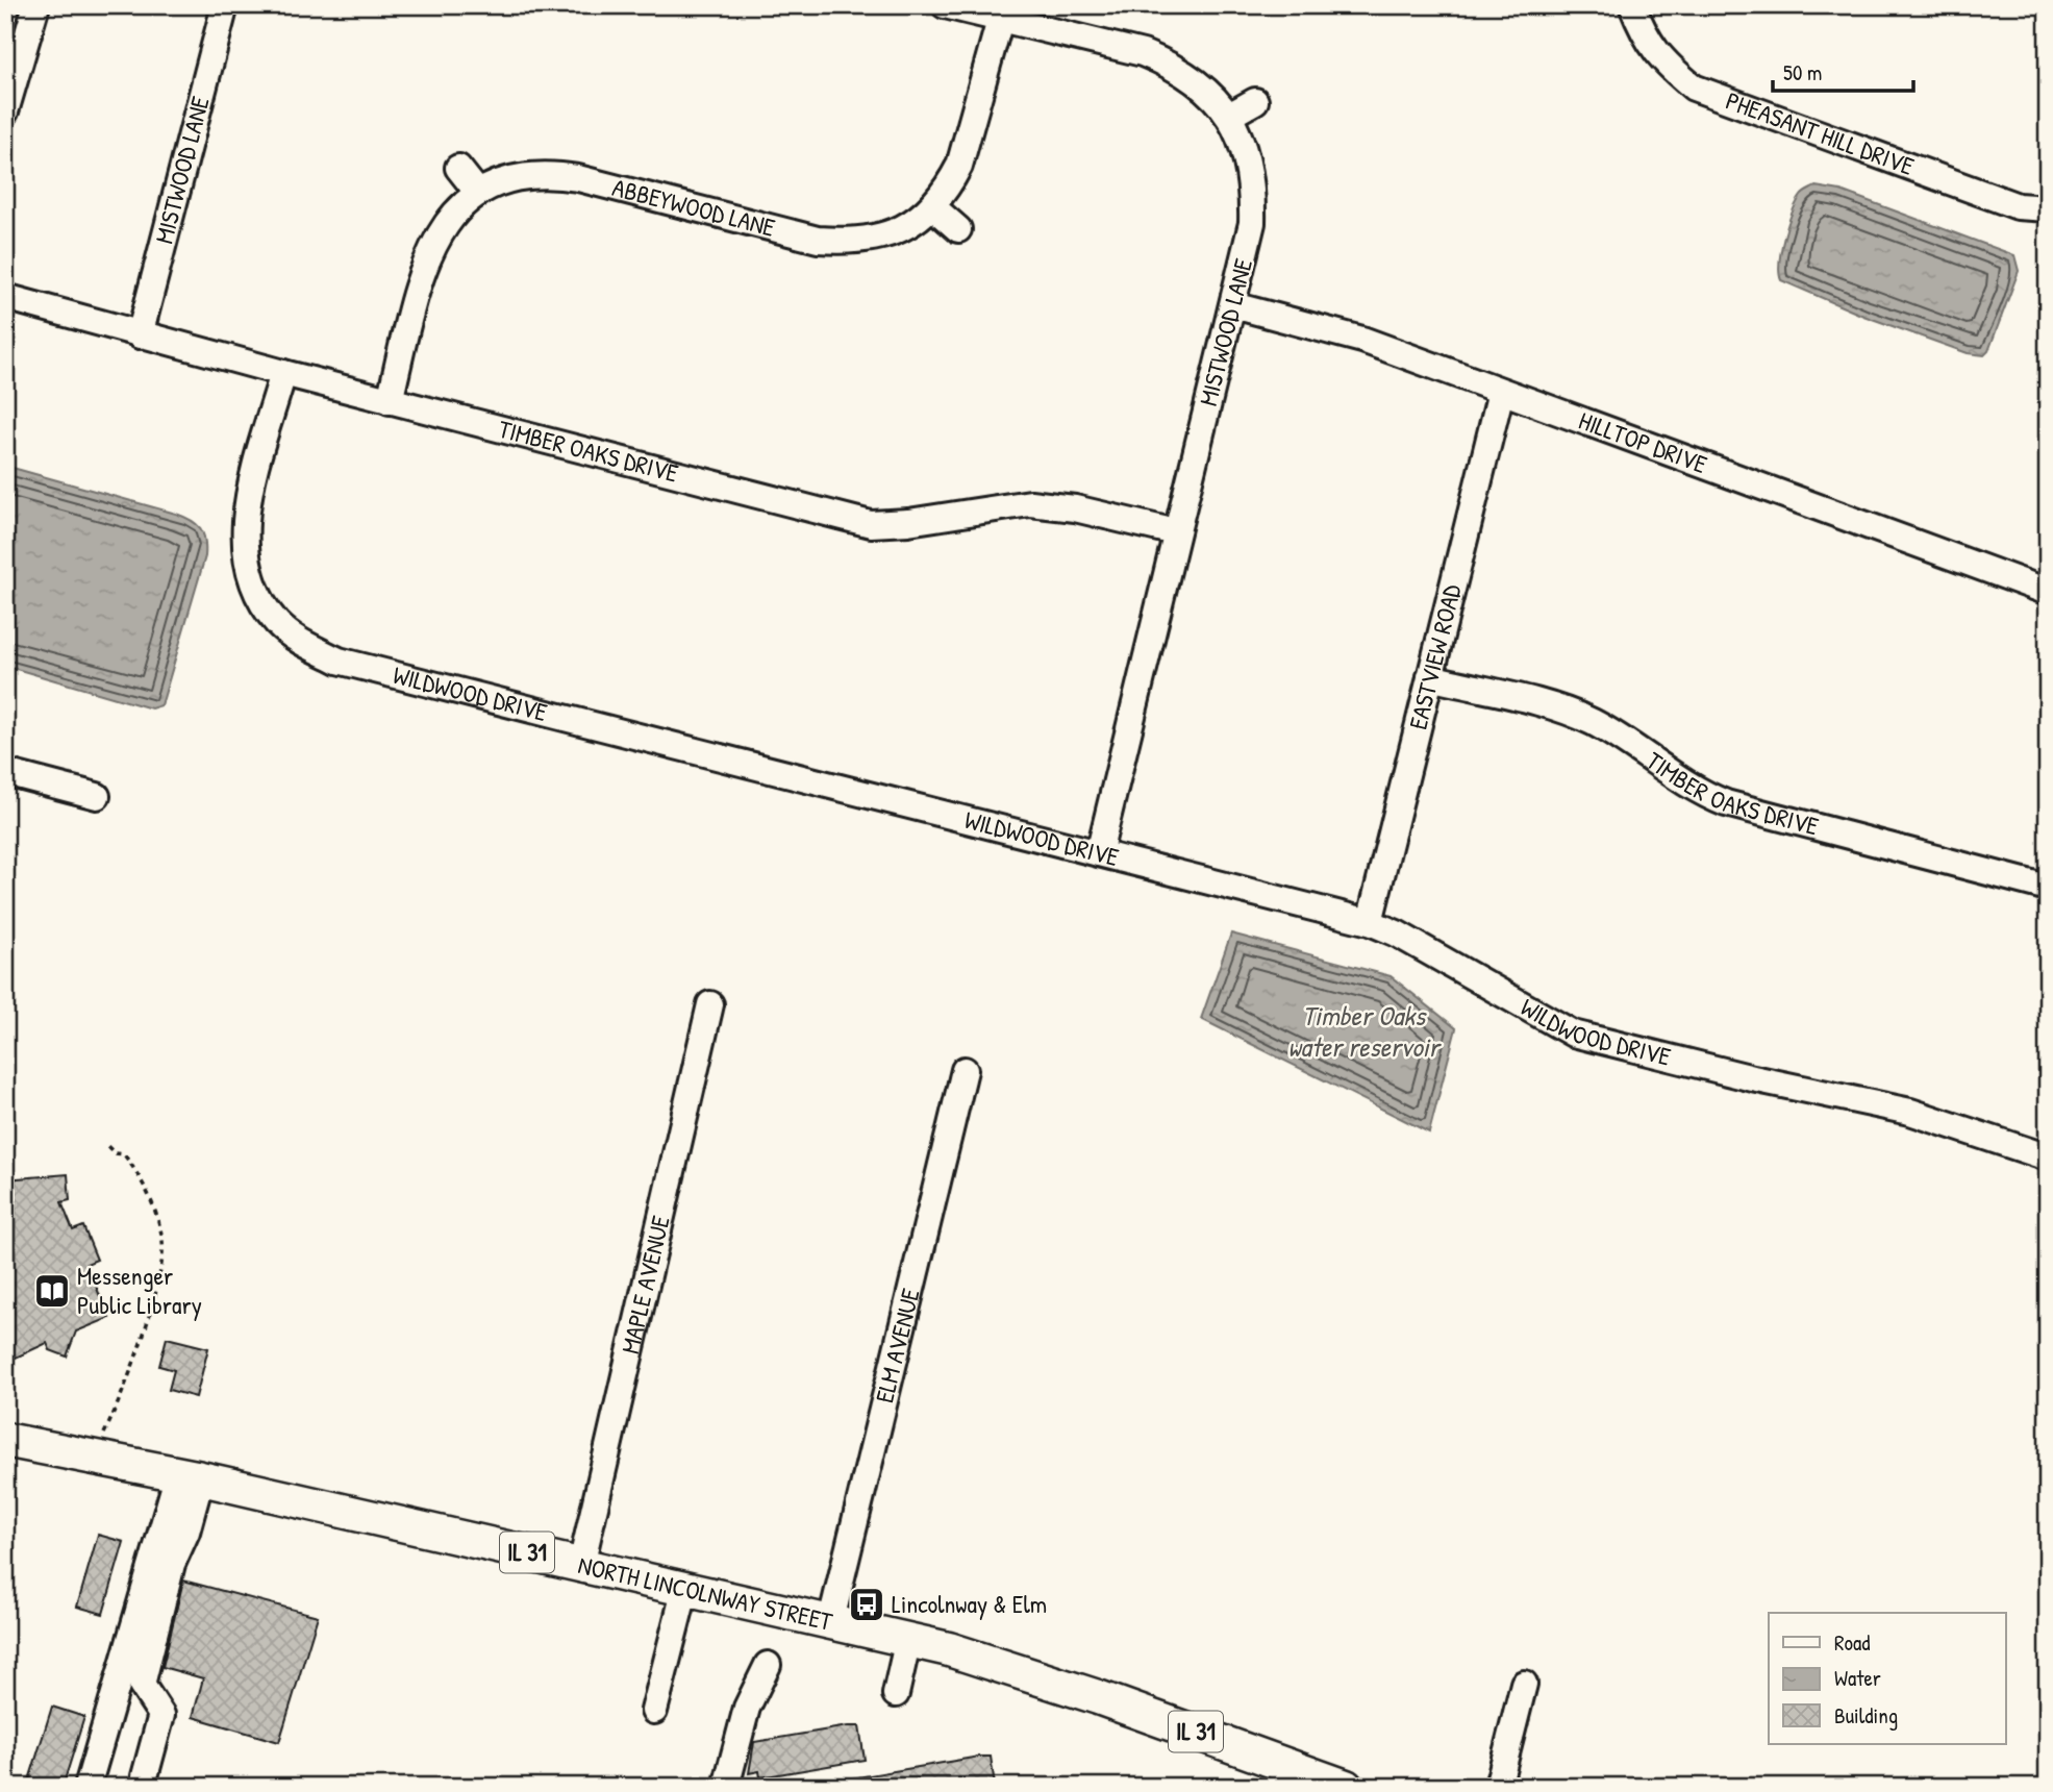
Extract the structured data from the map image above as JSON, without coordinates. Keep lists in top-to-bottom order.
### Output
{
  "streets": {
    "main road": ["IL 31", "NORTH LINCOLNWAY STREET"],
    "street": [
      "PHEASANT HILL DRIVE",
      "MISTWOOD LANE",
      "ABBEYWOOD LANE",
      "HILLTOP DRIVE",
      "TIMBER OAKS DRIVE",
      "EASTVIEW ROAD",
      "WILDWOOD DRIVE",
      "MAPLE AVENUE",
      "ELM AVENUE"
    ]
  },
  "crossings": [
    ["MISTWOOD LANE", "ABBEYWOOD LANE"],
    ["MISTWOOD LANE", "HILLTOP DRIVE"],
    ["MISTWOOD LANE", "TIMBER OAKS DRIVE"],
    ["MISTWOOD LANE", "WILDWOOD DRIVE"],
    ["ABBEYWOOD LANE", "TIMBER OAKS DRIVE"],
    ["HILLTOP DRIVE", "EASTVIEW ROAD"],
    ["TIMBER OAKS DRIVE", "EASTVIEW ROAD"],
    ["TIMBER OAKS DRIVE", "WILDWOOD DRIVE"],
    ["EASTVIEW ROAD", "WILDWOOD DRIVE"],
    ["MAPLE AVENUE", "NORTH LINCOLNWAY STREET"],
    ["ELM AVENUE", "NORTH LINCOLNWAY STREET"]
  ],
  "water": ["Timber Oaks water reservoir"],
  "places": {
    "library": ["Messenger Public Library"],
    "bus stop": ["Lincolnway & Elm"]
  },
  "legend": ["Road", "Water", "Building"],
  "scale_bar": "50 m"
}
